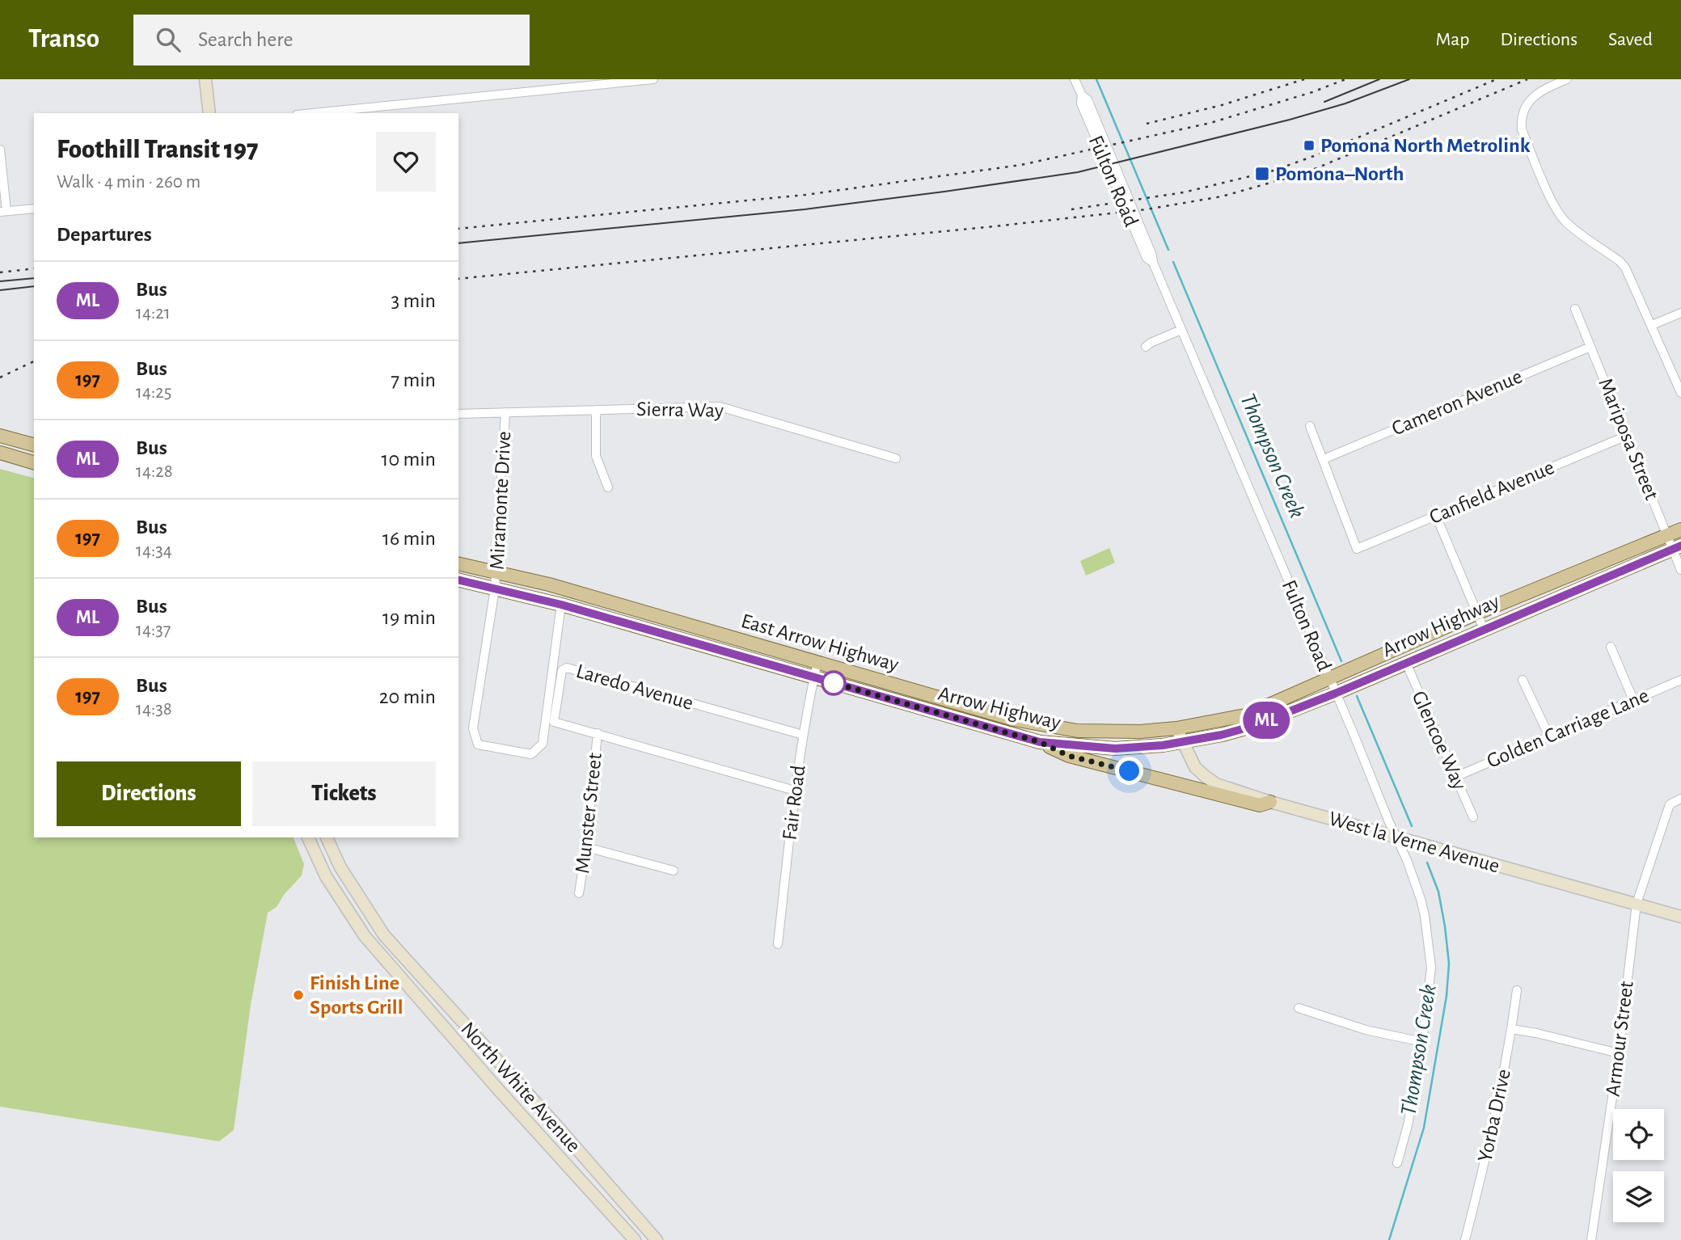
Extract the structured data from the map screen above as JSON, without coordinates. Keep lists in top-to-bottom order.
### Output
{
  "streets": {
    "main road": [
      "Arrow Highway",
      "East Arrow Highway",
      "West la Verne Avenue",
      "North White Avenue"
    ],
    "street": [
      "Fulton Road",
      "Cameron Avenue",
      "Sierra Way",
      "Mariposa Street",
      "Canfield Avenue",
      "Miramonte Drive",
      "Laredo Avenue",
      "Golden Carriage Lane",
      "Glencoe Way",
      "Fair Road",
      "Munster Street",
      "Armour Street",
      "Yorba Drive"
    ]
  },
  "crossings": [
    ["Fulton Road", "Arrow Highway"],
    ["Fulton Road", "West la Verne Avenue"],
    ["Cameron Avenue", "Mariposa Street"],
    ["Cameron Avenue", "Canfield Avenue"],
    ["Sierra Way", "Miramonte Drive"],
    ["Mariposa Street", "Canfield Avenue"],
    ["Mariposa Street", "Arrow Highway"],
    ["Miramonte Drive", "Arrow Highway"],
    ["Miramonte Drive", "East Arrow Highway"],
    ["Arrow Highway", "East Arrow Highway"],
    ["Arrow Highway", "Glencoe Way"],
    ["Arrow Highway", "Fair Road"],
    ["Arrow Highway", "West la Verne Avenue"],
    ["East Arrow Highway", "Fair Road"],
    ["East Arrow Highway", "West la Verne Avenue"],
    ["Laredo Avenue", "Fair Road"],
    ["Laredo Avenue", "Munster Street"],
    ["Golden Carriage Lane", "Glencoe Way"],
    ["West la Verne Avenue", "Armour Street"]
  ],
  "water": ["Thompson Creek"],
  "places": {
    "transit": ["Pomona North Metrolink", "Pomona–North"],
    "other": ["Finish Line Sports Grill"]
  },
  "lines": ["bus line ML"],
  "page": {
    "header": "Transo",
    "search": "Search here",
    "nav": ["Map", "Directions", "Saved"],
    "on_map": "ML",
    "heading": [
      ["Foothill Transit 197", "Walk · 4 min · 260 m"],
      "Departures"
    ],
    "list": [
      {
        "mark": "ML",
        "name": "Bus",
        "note": "14:21",
        "value": "3 min"
      },
      {
        "mark": "197",
        "name": "Bus",
        "note": "14:25",
        "value": "7 min"
      },
      {
        "mark": "ML",
        "name": "Bus",
        "note": "14:28",
        "value": "10 min"
      },
      {
        "mark": "197",
        "name": "Bus",
        "note": "14:34",
        "value": "16 min"
      },
      {
        "mark": "ML",
        "name": "Bus",
        "note": "14:37",
        "value": "19 min"
      },
      {
        "mark": "197",
        "name": "Bus",
        "note": "14:38",
        "value": "20 min"
      }
    ],
    "buttons": ["Directions", "Tickets"]
  }
}
